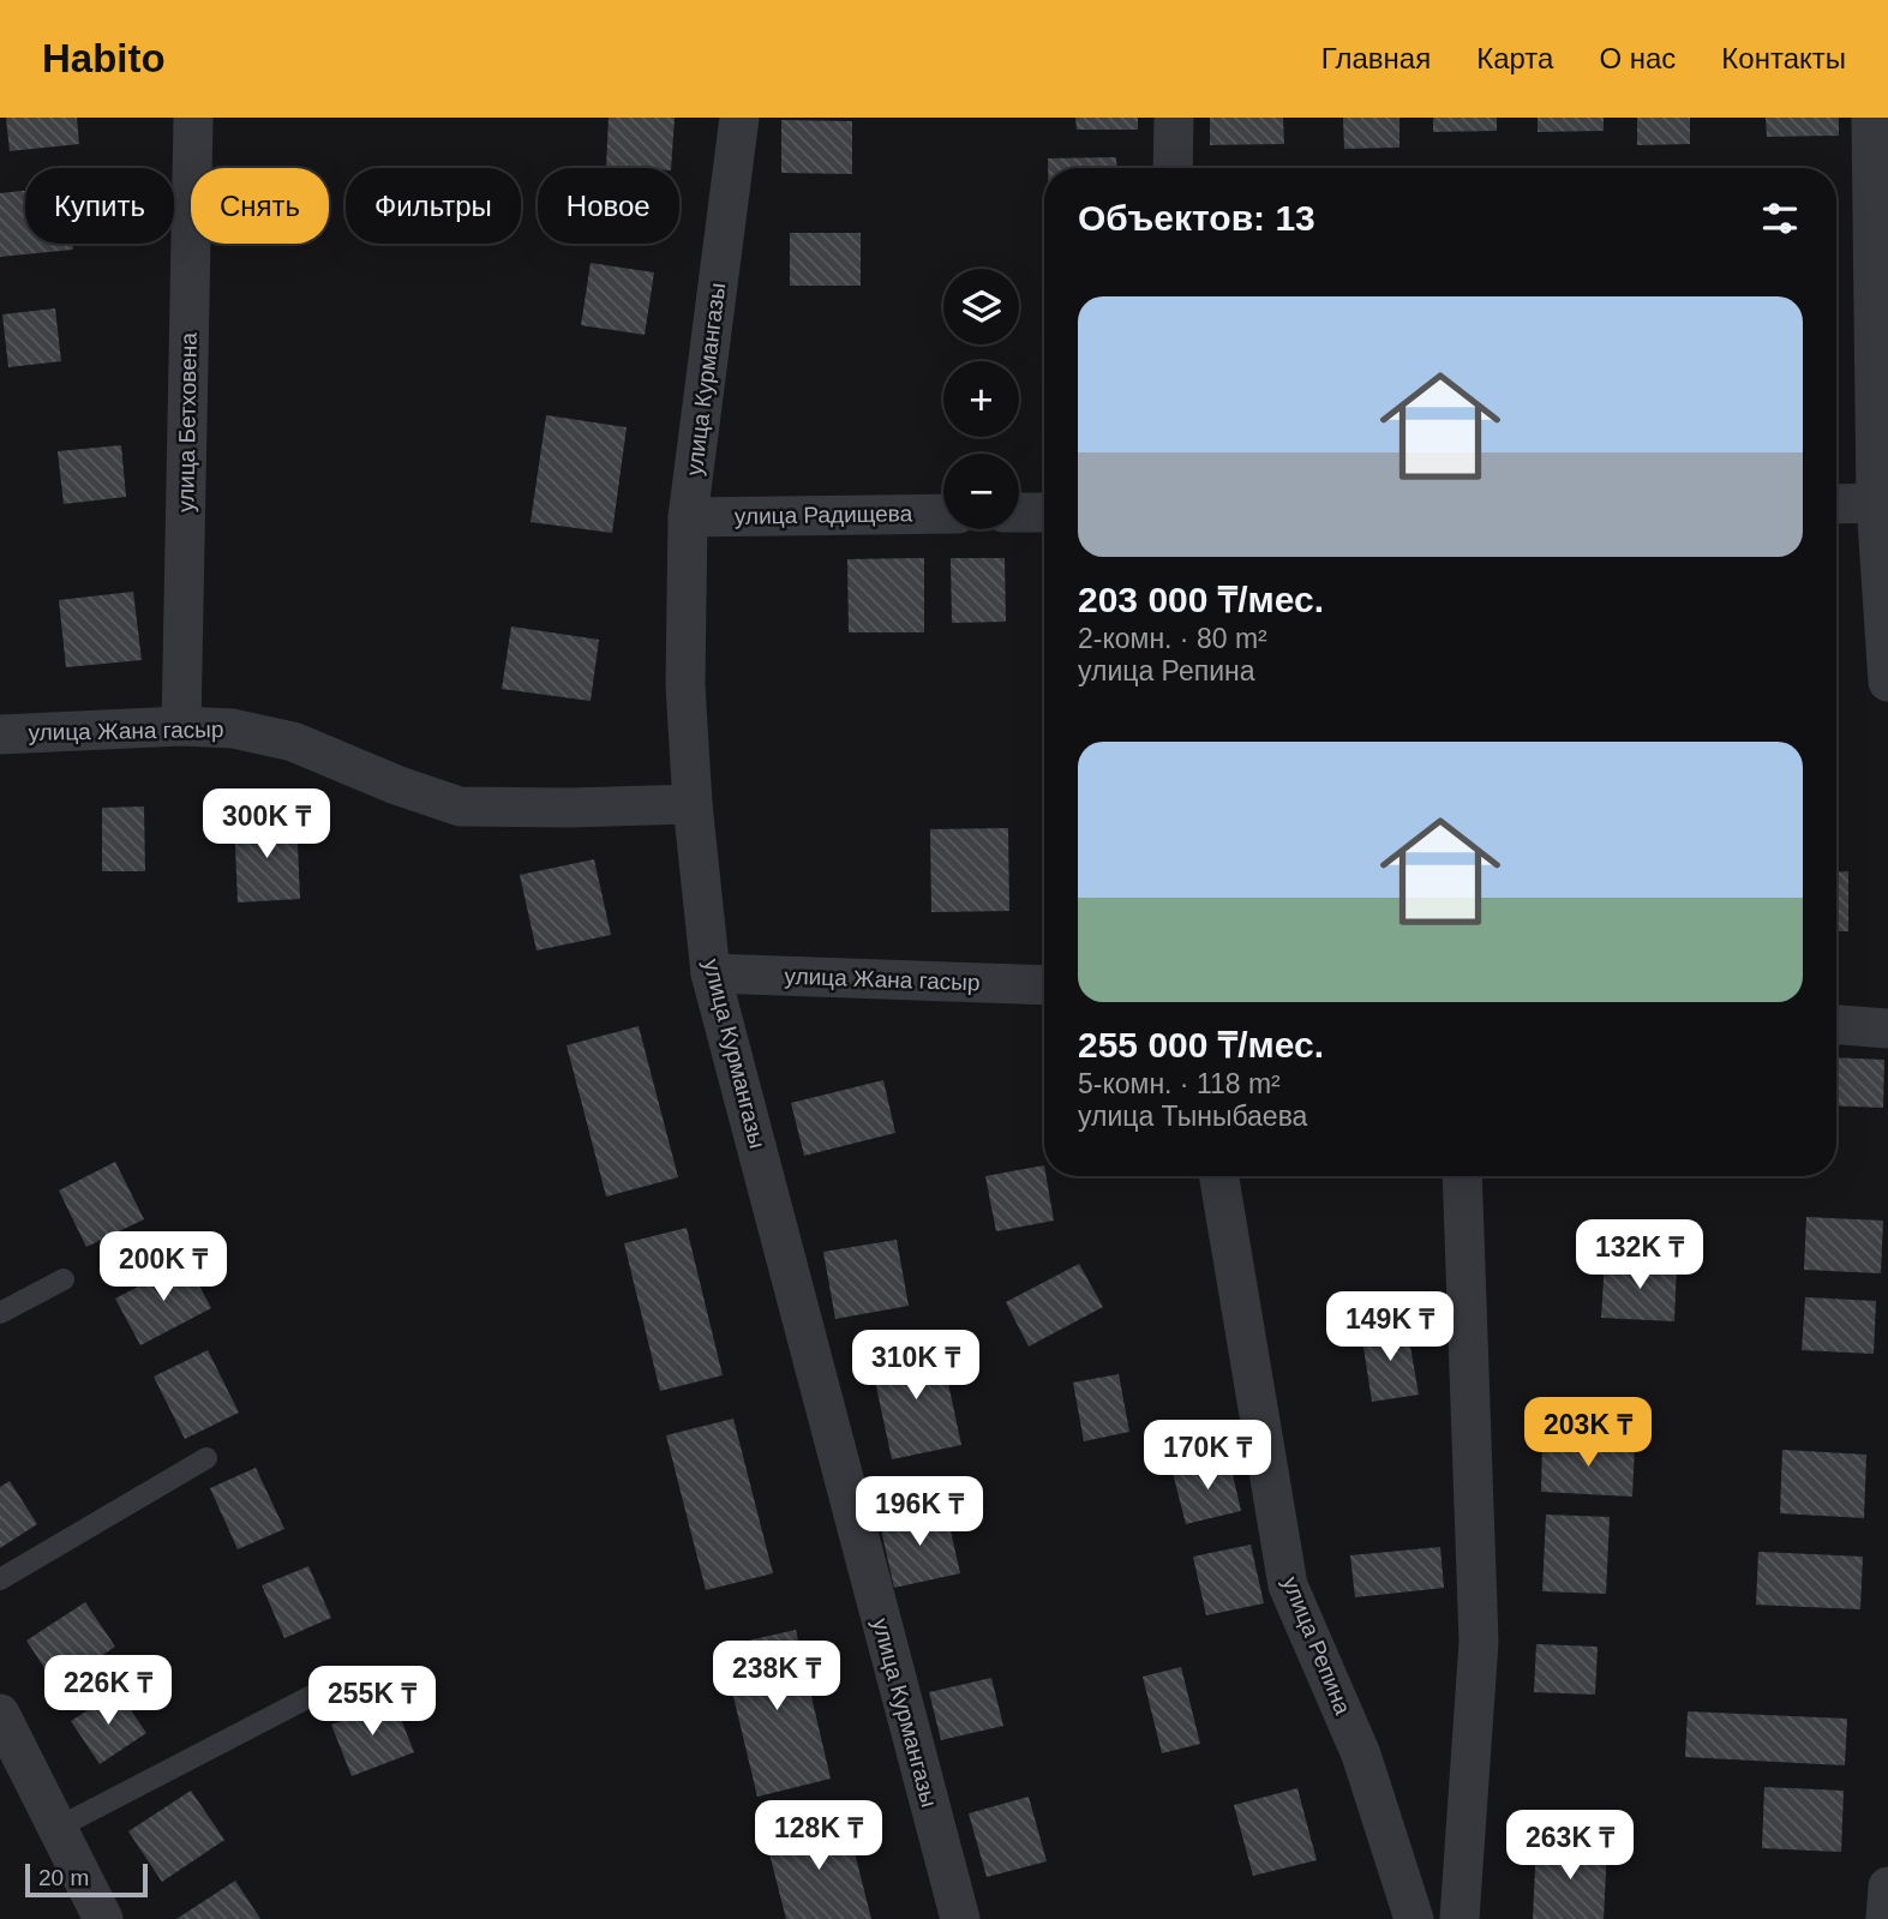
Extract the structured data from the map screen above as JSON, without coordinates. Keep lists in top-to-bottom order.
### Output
{
  "streets": {
    "street": [
      "улица Курмангазы",
      "улица Бетховена",
      "улица Радищева",
      "улица Жана гасыр",
      "улица Репина"
    ]
  },
  "crossings": [
    ["улица Курмангазы", "улица Радищева"],
    ["улица Курмангазы", "улица Жана гасыр"],
    ["улица Бетховена", "улица Жана гасыр"]
  ],
  "scale_bar": "20 m",
  "page": {
    "header": "Habito",
    "nav": [
      "Главная",
      "Карта",
      "О нас",
      "Контакты"
    ],
    "chip": [
      "Купить",
      "Снять",
      "Фильтры",
      "Новое"
    ],
    "heading": "Объектов: 13",
    "map_buttons": ["+", "−"],
    "list": [
      {
        "name": "203 000 ₸/мес.",
        "note": "2-комн. · 80 m² · улица Репина"
      },
      {
        "name": "255 000 ₸/мес.",
        "note": "5-комн. · 118 m² · улица Тыныбаева"
      }
    ],
    "price": [
      "300K ₸",
      "132K ₸",
      "200K ₸",
      "149K ₸",
      "310K ₸",
      "203K ₸",
      "170K ₸",
      "196K ₸",
      "238K ₸",
      "226K ₸",
      "255K ₸",
      "128K ₸",
      "263K ₸"
    ],
    "scale": "20 m"
  }
}
